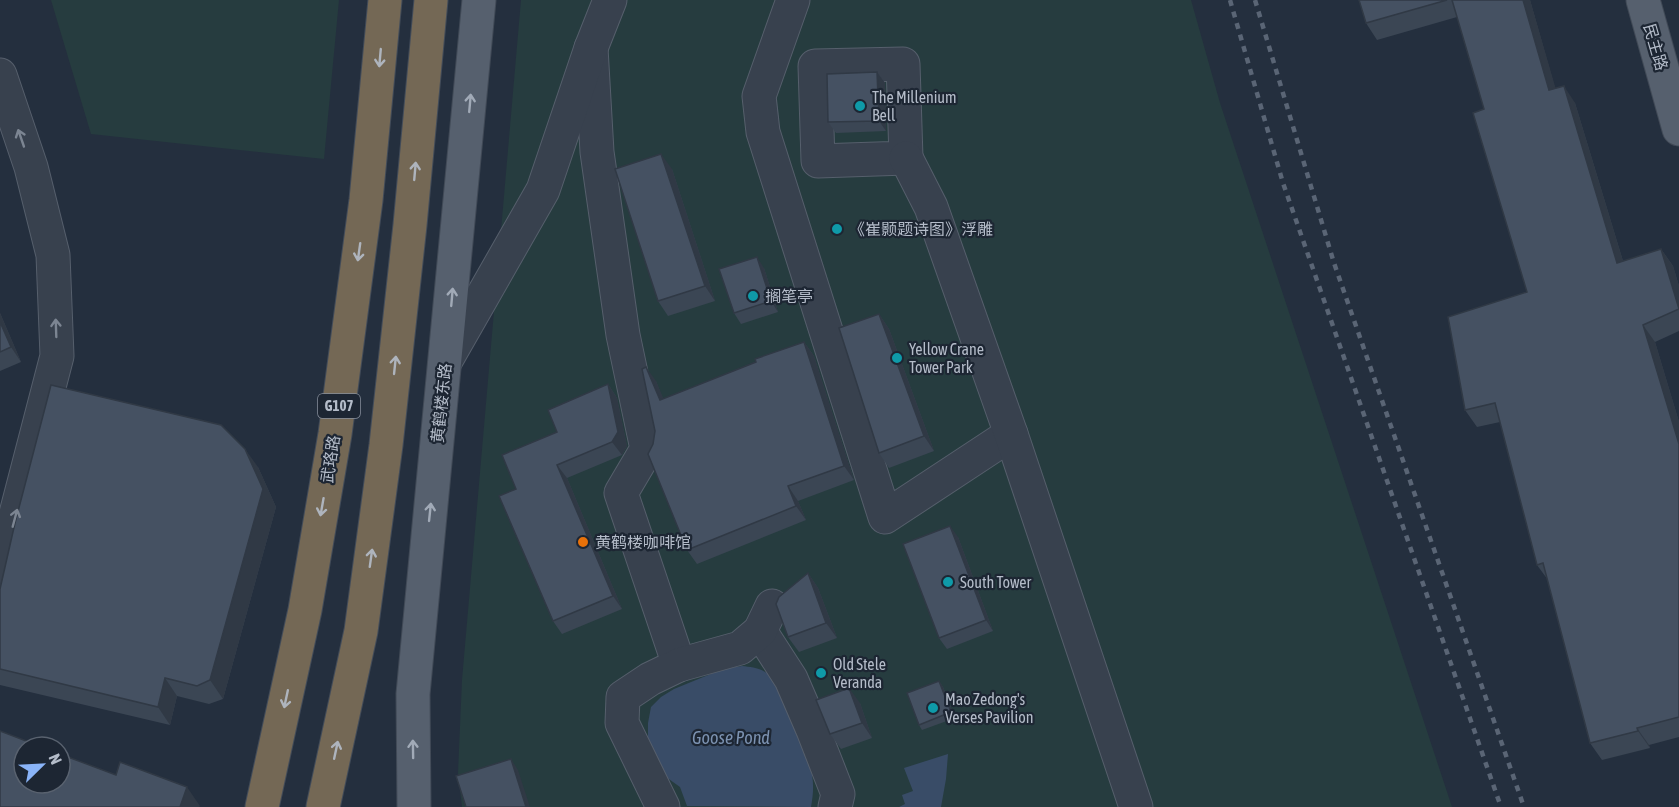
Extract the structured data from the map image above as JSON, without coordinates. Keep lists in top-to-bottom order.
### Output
{
  "streets": {
    "highway": ["G107", "武珞路"],
    "main road": ["民主路", "黄鹤楼东路"]
  },
  "one_way": ["黄鹤楼东路"],
  "water": ["Goose Pond"],
  "places": [
    "The Millenium Bell",
    "《崔颢题诗图》浮雕",
    "搁笔亭",
    "Yellow Crane Tower Park",
    "黄鹤楼咖啡馆",
    "South Tower",
    "Old Stele Veranda",
    "Mao Zedong's Verses Pavilion"
  ],
  "north": "top right"
}
